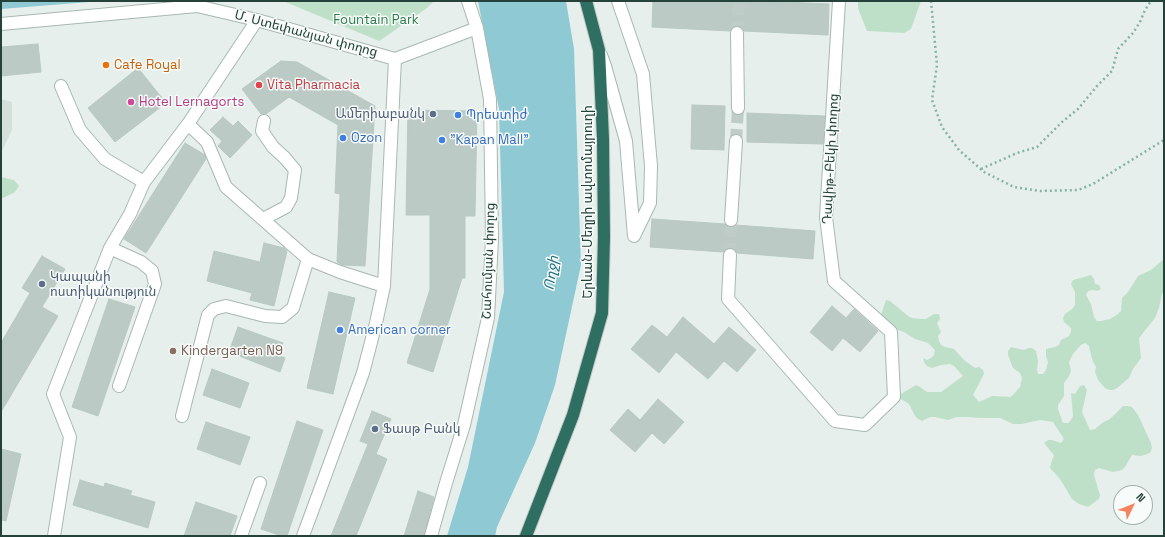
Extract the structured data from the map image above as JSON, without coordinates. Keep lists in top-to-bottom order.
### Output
{
  "streets": {
    "highway": ["Երևան-Մեղրի ավտոմայրուղի"],
    "street": ["Մ. Ստեփանյան փողոց", "Դավիթ-Բեկի փողոց", "Շահումյան փողոց"]
  },
  "water": ["Ողջի"],
  "parks": ["Fountain Park"],
  "places": [
    "Cafe Royal",
    "Vita Pharmacia",
    "Hotel Lernagorts",
    "Ամերիաբանկ",
    "Պրեստիժ",
    "Ozon",
    "\"Kapan Mall\"",
    "Կապանի ոստիկանություն",
    "American corner",
    "Kindergarten N9",
    "Ֆասթ Բանկ"
  ],
  "north": "top right"
}
